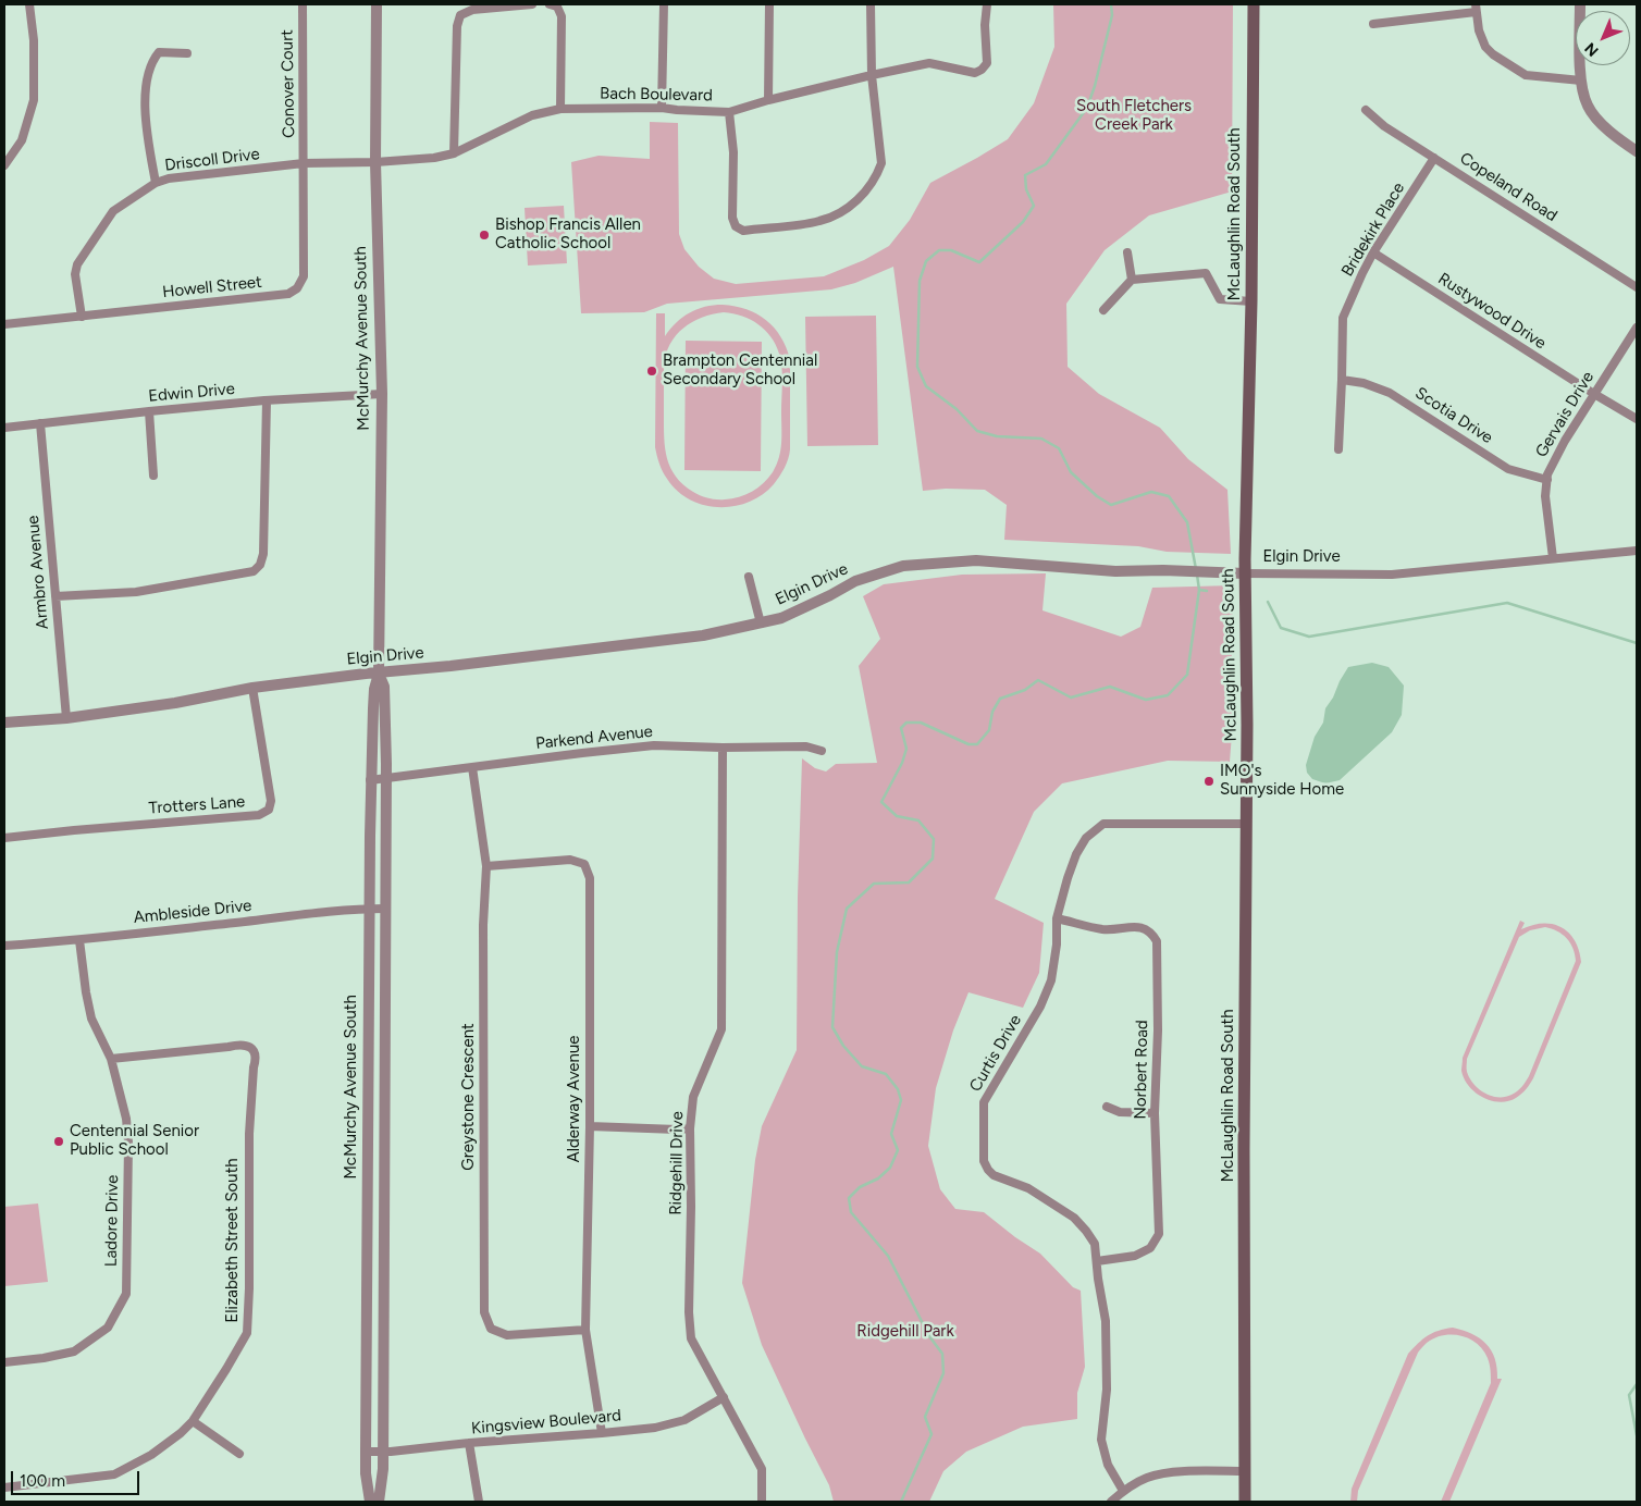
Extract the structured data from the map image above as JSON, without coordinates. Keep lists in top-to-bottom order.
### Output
{
  "streets": {
    "main road": ["McLaughlin Road South"],
    "street": [
      "Conover Court",
      "Bach Boulevard",
      "Driscoll Drive",
      "Copeland Road",
      "Bridekirk Place",
      "Howell Street",
      "Rustywood Drive",
      "McMurchy Avenue South",
      "Edwin Drive",
      "Gervais Drive",
      "Scotia Drive",
      "Elgin Drive",
      "Armbro Avenue",
      "Parkend Avenue",
      "Trotters Lane",
      "Ambleside Drive",
      "Curtis Drive",
      "Norbert Road",
      "Greystone Crescent",
      "Alderway Avenue",
      "Ridgehill Drive",
      "Ladore Drive",
      "Elizabeth Street South",
      "Kingsview Boulevard"
    ]
  },
  "crossings": [
    ["Conover Court", "Driscoll Drive"],
    ["Conover Court", "Howell Street"],
    ["Bach Boulevard", "Driscoll Drive"],
    ["Bach Boulevard", "McMurchy Avenue South"],
    ["Driscoll Drive", "Howell Street"],
    ["Driscoll Drive", "McMurchy Avenue South"],
    ["Copeland Road", "Bridekirk Place"],
    ["McLaughlin Road South", "Elgin Drive"],
    ["McLaughlin Road South", "Curtis Drive"],
    ["Bridekirk Place", "Rustywood Drive"],
    ["Bridekirk Place", "Scotia Drive"],
    ["Rustywood Drive", "Gervais Drive"],
    ["McMurchy Avenue South", "Edwin Drive"],
    ["McMurchy Avenue South", "Elgin Drive"],
    ["McMurchy Avenue South", "Parkend Avenue"],
    ["McMurchy Avenue South", "Ambleside Drive"],
    ["McMurchy Avenue South", "Kingsview Boulevard"],
    ["Edwin Drive", "Armbro Avenue"],
    ["Gervais Drive", "Scotia Drive"],
    ["Gervais Drive", "Elgin Drive"],
    ["Elgin Drive", "Armbro Avenue"],
    ["Elgin Drive", "Trotters Lane"],
    ["Parkend Avenue", "Greystone Crescent"],
    ["Parkend Avenue", "Ridgehill Drive"],
    ["Ambleside Drive", "Ladore Drive"],
    ["Curtis Drive", "Norbert Road"],
    ["Greystone Crescent", "Alderway Avenue"],
    ["Alderway Avenue", "Kingsview Boulevard"],
    ["Ridgehill Drive", "Kingsview Boulevard"],
    ["Ladore Drive", "Elizabeth Street South"]
  ],
  "parks": ["South Fletchers Creek Park", "Ridgehill Park"],
  "places": [
    "Bishop Francis Allen Catholic School",
    "Brampton Centennial Secondary School",
    "IMO's Sunnyside Home",
    "Centennial Senior Public School"
  ],
  "scale_bar": "100 m",
  "north": "bottom left"
}
